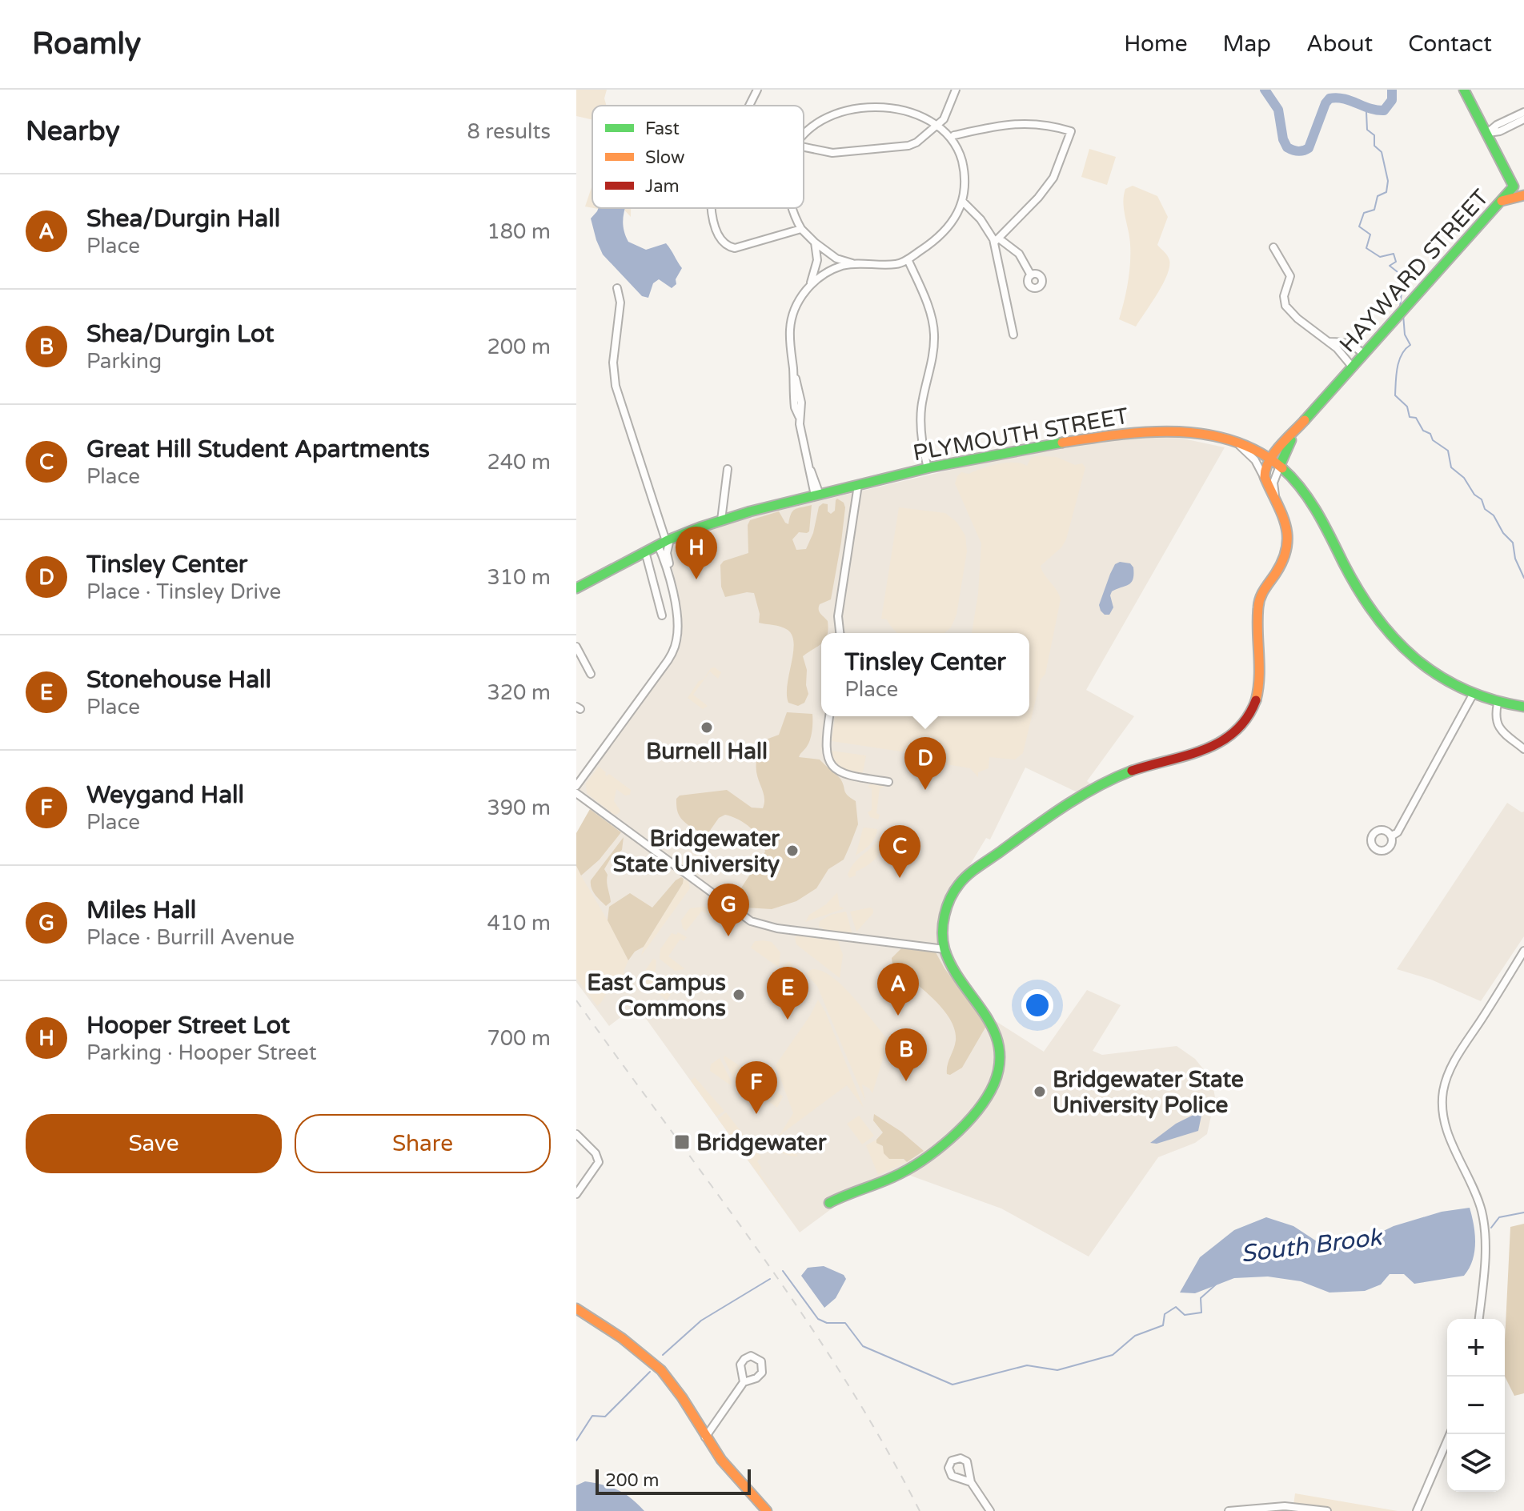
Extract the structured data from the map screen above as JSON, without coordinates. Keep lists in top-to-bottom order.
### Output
{
  "streets": {
    "street": ["HAYWARD STREET", "PLYMOUTH STREET"]
  },
  "crossings": [
    ["HAYWARD STREET", "PLYMOUTH STREET"]
  ],
  "water": ["South Brook"],
  "places": {
    "other": [
      "Burnell Hall",
      "Bridgewater State University",
      "East Campus Commons",
      "Bridgewater State University Police"
    ],
    "transit": ["Bridgewater"]
  },
  "legend": ["Fast", "Slow", "Jam"],
  "scale_bar": "200 m",
  "page": {
    "header": "Roamly",
    "nav": [
      "Home",
      "Map",
      "About",
      "Contact"
    ],
    "heading": ["Nearby", "8 results"],
    "list": [
      {
        "mark": "A",
        "name": "Shea/Durgin Hall",
        "note": "Place",
        "value": "180 m"
      },
      {
        "mark": "B",
        "name": "Shea/Durgin Lot",
        "note": "Parking",
        "value": "200 m"
      },
      {
        "mark": "C",
        "name": "Great Hill Student Apartments",
        "note": "Place",
        "value": "240 m"
      },
      {
        "mark": "D",
        "name": "Tinsley Center",
        "note": "Place · Tinsley Drive",
        "value": "310 m"
      },
      {
        "mark": "E",
        "name": "Stonehouse Hall",
        "note": "Place",
        "value": "320 m"
      },
      {
        "mark": "F",
        "name": "Weygand Hall",
        "note": "Place",
        "value": "390 m"
      },
      {
        "mark": "G",
        "name": "Miles Hall",
        "note": "Place · Burrill Avenue",
        "value": "410 m"
      },
      {
        "mark": "H",
        "name": "Hooper Street Lot",
        "note": "Parking · Hooper Street",
        "value": "700 m"
      }
    ],
    "pins": [
      "H",
      "D",
      "C",
      "G",
      "A",
      "E",
      "B",
      "F"
    ],
    "popup": ["Tinsley Center", "Place"],
    "buttons": ["Save", "Share"],
    "map_buttons": ["+", "−"],
    "scale": "200 m"
  }
}
